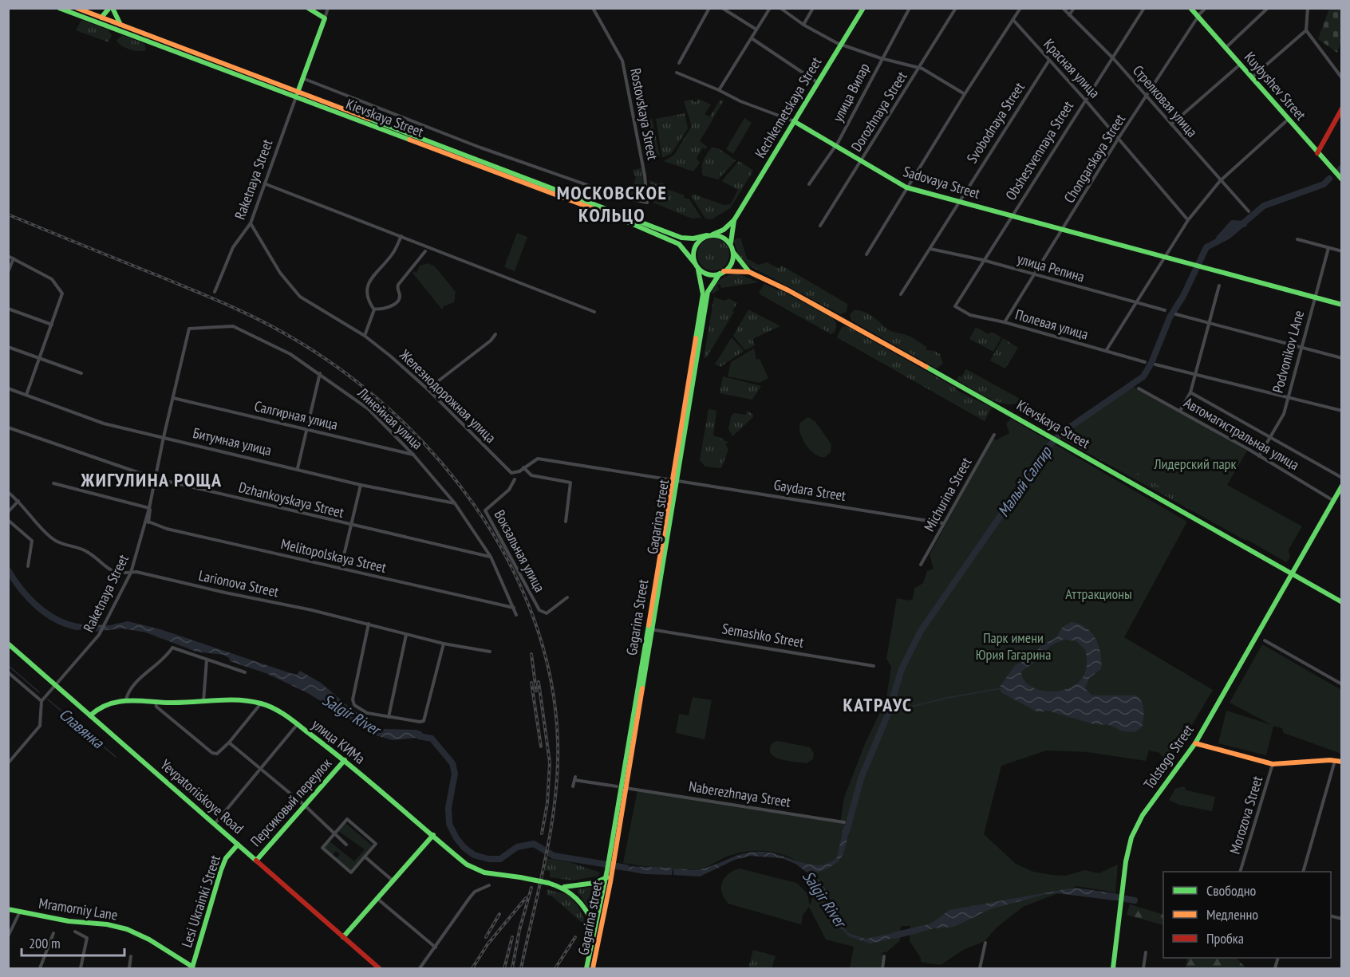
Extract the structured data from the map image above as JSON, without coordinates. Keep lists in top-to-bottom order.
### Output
{
  "streets": {
    "main road": [
      "Kuybyshev Street",
      "Kechkemetskaya Street",
      "Kievskaya Street",
      "Sadovaya Street",
      "Gagarina street",
      "Gagarina Street",
      "улица КИМа",
      "Tolstogo Street",
      "Yevpatoriiskoye Road",
      "Персиковый переулок",
      "Lesi Ukrainki Street",
      "Mramorniy Lane"
    ],
    "street": [
      "Красная улица",
      "улица Вилар",
      "Стрелковая улица",
      "Dorozhnaya Street",
      "Rostovskaya Street",
      "Svobodnaya Street",
      "Obshestvennaya Street",
      "Chongarskaya Street",
      "Raketnaya Street",
      "улица Репина",
      "Полевая улица",
      "Podvonikov LAne",
      "Железнодорожная улица",
      "Салгирная улица",
      "Линейная улица",
      "Автомагистральная улица",
      "Битумная улица",
      "Gaydara Street",
      "Michurina Street",
      "Dzhankoyskaya Street",
      "Вокзальная улица",
      "Melitopolskaya Street",
      "Larionova Street",
      "Semashko Street",
      "Naberezhnaya Street",
      "Morozova Street"
    ]
  },
  "crossings": [
    ["Красная улица", "Svobodnaya Street"],
    ["Красная улица", "Obshestvennaya Street"],
    ["Красная улица", "Chongarskaya Street"],
    ["Kuybyshev Street", "Chongarskaya Street"],
    ["улица Вилар", "Sadovaya Street"],
    ["Стрелковая улица", "Obshestvennaya Street"],
    ["Стрелковая улица", "Chongarskaya Street"],
    ["Kechkemetskaya Street", "Kievskaya Street"],
    ["Kechkemetskaya Street", "Sadovaya Street"],
    ["Kechkemetskaya Street", "Gagarina Street"],
    ["Dorozhnaya Street", "Sadovaya Street"],
    ["Kievskaya Street", "Raketnaya Street"],
    ["Kievskaya Street", "Gagarina Street"],
    ["Kievskaya Street", "Tolstogo Street"],
    ["Svobodnaya Street", "Sadovaya Street"],
    ["Svobodnaya Street", "улица Репина"],
    ["Obshestvennaya Street", "Sadovaya Street"],
    ["Obshestvennaya Street", "улица Репина"],
    ["Obshestvennaya Street", "Полевая улица"],
    ["Chongarskaya Street", "Sadovaya Street"],
    ["Chongarskaya Street", "улица Репина"],
    ["Chongarskaya Street", "Полевая улица"],
    ["Raketnaya Street", "Железнодорожная улица"],
    ["Raketnaya Street", "Салгирная улица"],
    ["Raketnaya Street", "Линейная улица"],
    ["Raketnaya Street", "Битумная улица"],
    ["Raketnaya Street", "Dzhankoyskaya Street"],
    ["Raketnaya Street", "Melitopolskaya Street"],
    ["Raketnaya Street", "Larionova Street"],
    ["Raketnaya Street", "Yevpatoriiskoye Road"],
    ["Sadovaya Street", "Podvonikov LAne"],
    ["Podvonikov LAne", "Автомагистральная улица"],
    ["Железнодорожная улица", "Gaydara Street"],
    ["Железнодорожная улица", "Gagarina Street"],
    ["Салгирная улица", "Линейная улица"],
    ["Линейная улица", "Битумная улица"],
    ["Линейная улица", "Dzhankoyskaya Street"],
    ["Линейная улица", "Melitopolskaya Street"],
    ["Автомагистральная улица", "Tolstogo Street"],
    ["Gaydara Street", "Michurina Street"],
    ["Gaydara Street", "Gagarina Street"],
    ["Gagarina street", "Gagarina Street"],
    ["Gagarina street", "Semashko Street"],
    ["Gagarina street", "Naberezhnaya Street"],
    ["Gagarina Street", "Semashko Street"],
    ["улица КИМа", "Yevpatoriiskoye Road"],
    ["улица КИМа", "Персиковый переулок"],
    ["Yevpatoriiskoye Road", "Персиковый переулок"],
    ["Yevpatoriiskoye Road", "Lesi Ukrainki Street"],
    ["Lesi Ukrainki Street", "Mramorniy Lane"]
  ],
  "districts": ["МОСКОВСКОЕ КОЛЬЦО", "ЖИГУЛИНА РОЩА", "КАТРАУС"],
  "water": ["Малый Салгир", "Salgir River", "Славянка"],
  "parks": ["Лидерский парк", "Аттракционы", "Парк имени Юрия Гагарина"],
  "legend": ["Свободно", "Медленно", "Пробка"],
  "scale_bar": "200 m"
}
